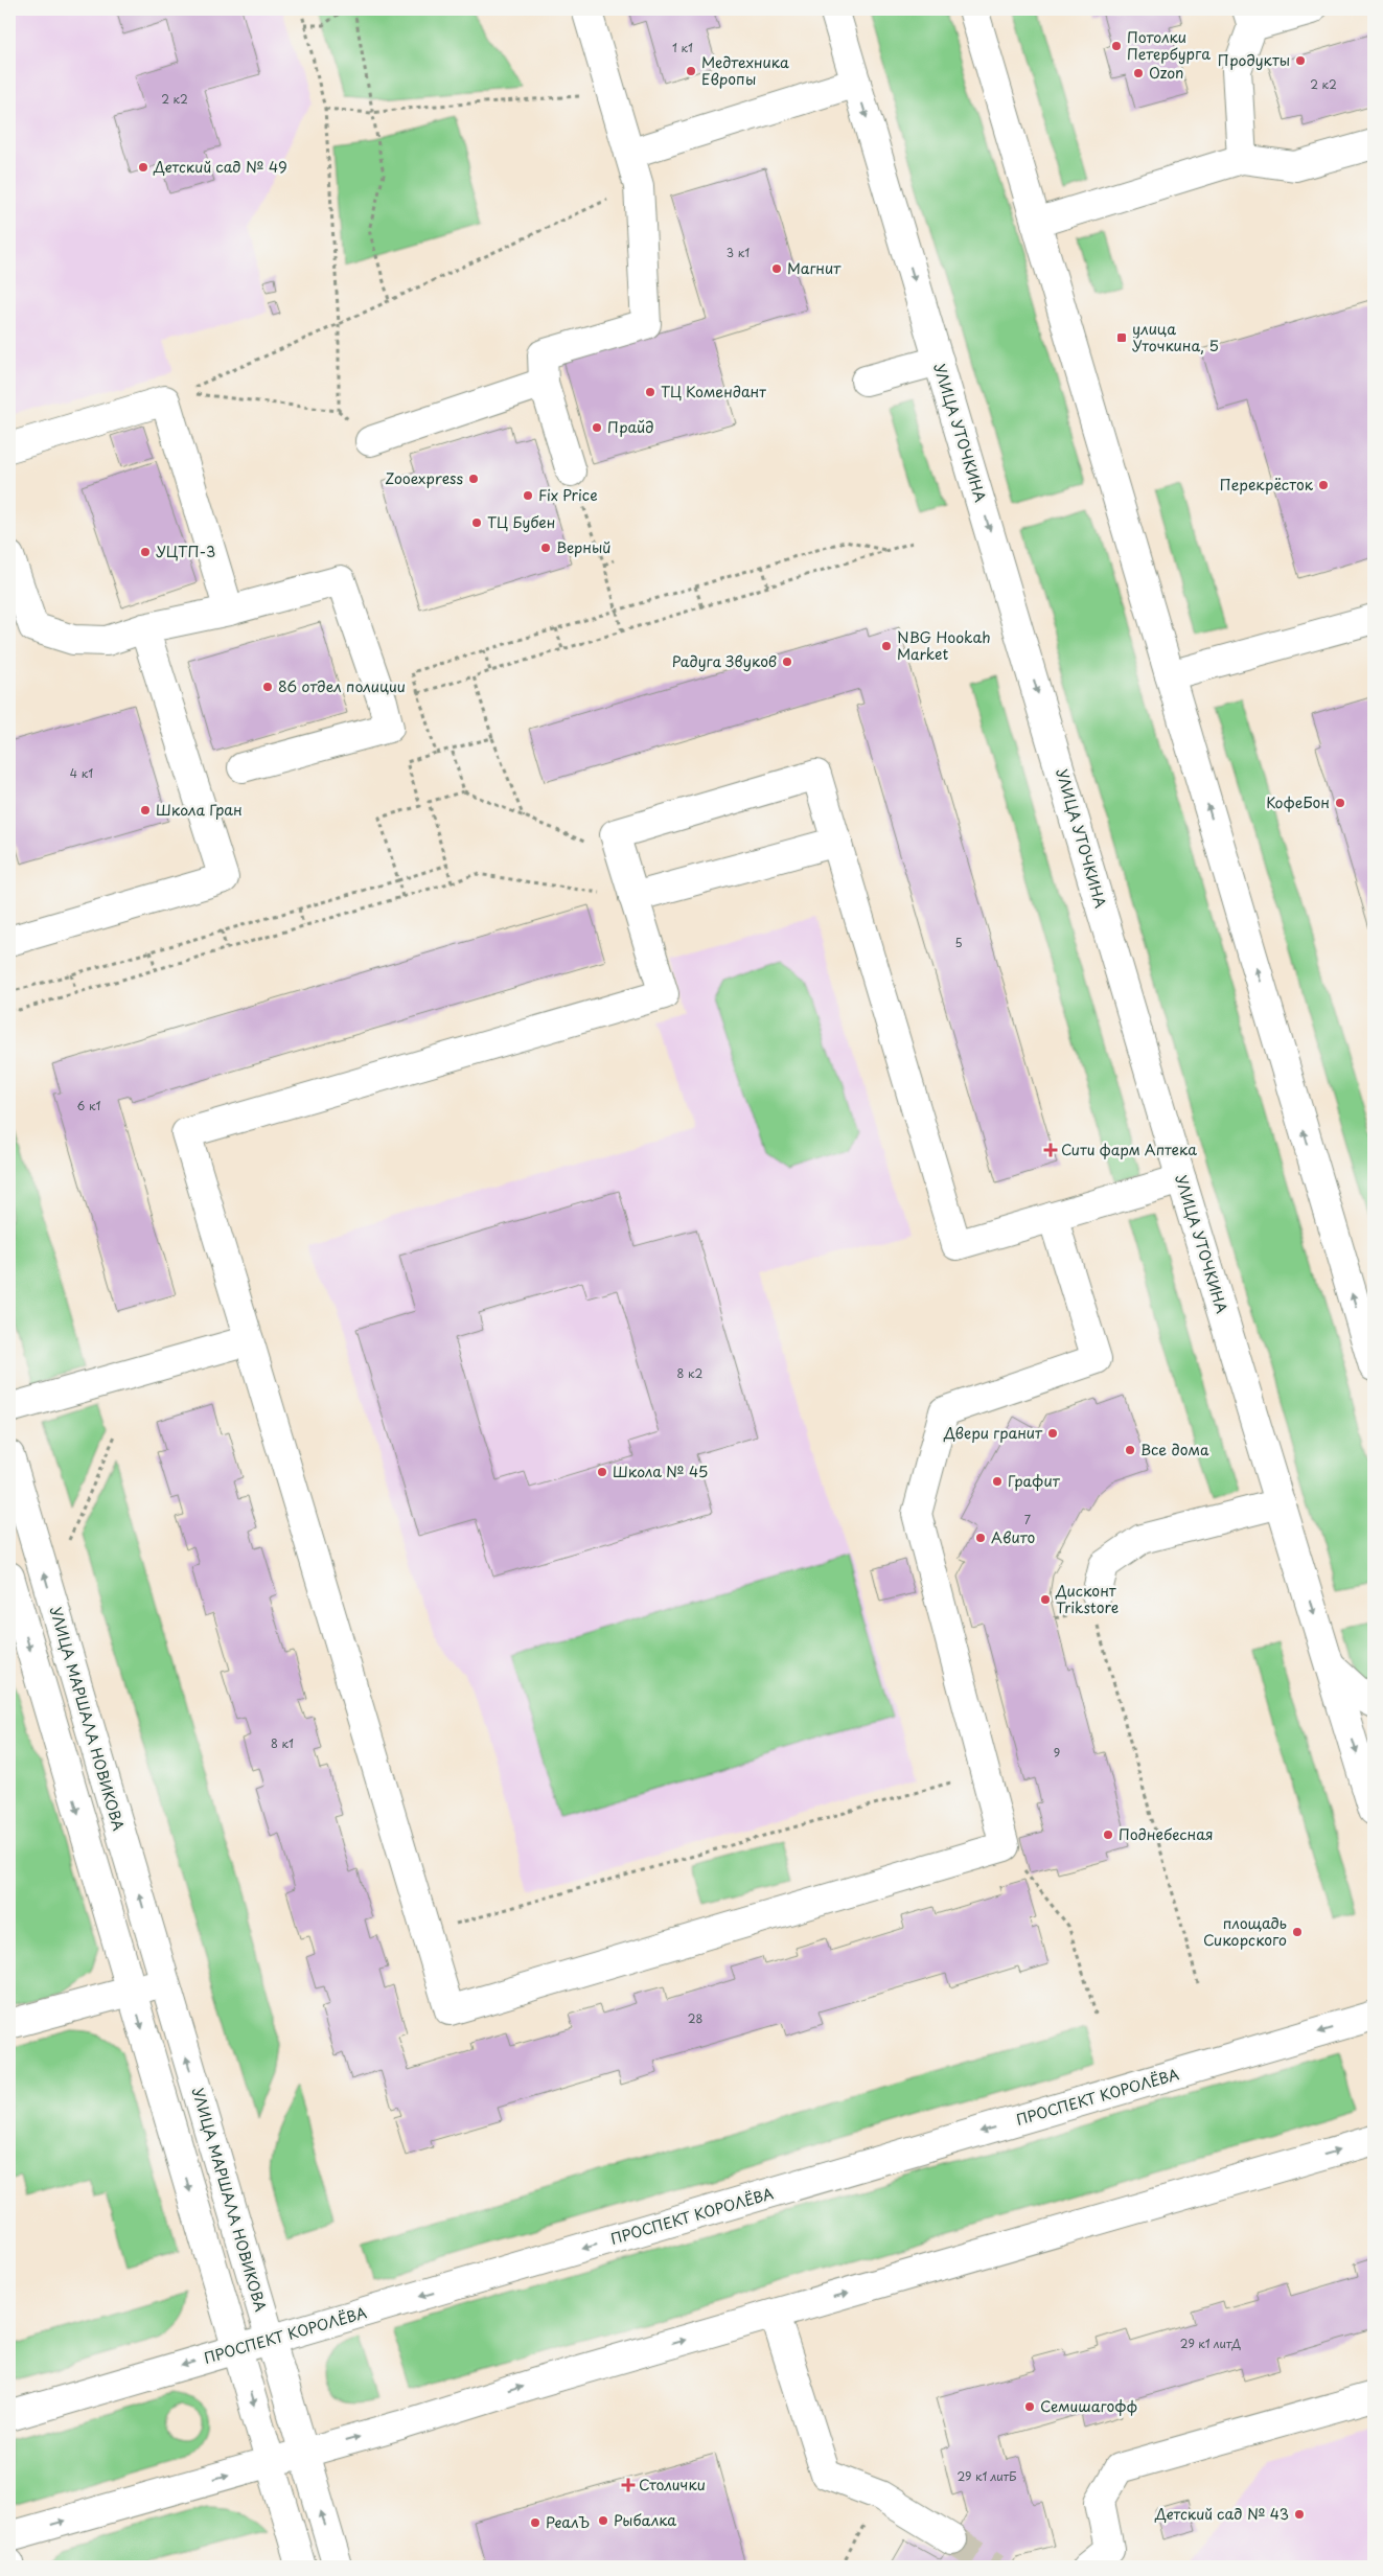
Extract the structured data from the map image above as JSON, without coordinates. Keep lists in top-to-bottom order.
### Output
{
  "streets": {
    "street": ["УЛИЦА УТОЧКИНА", "УЛИЦА МАРШАЛА НОВИКОВА", "ПРОСПЕКТ КОРОЛЁВА"]
  },
  "crossings": [
    ["УЛИЦА МАРШАЛА НОВИКОВА", "ПРОСПЕКТ КОРОЛЁВА"]
  ],
  "places": {
    "other": [
      "Потолки Петербурга",
      "Продукты",
      "Медтехника Европы",
      "Ozon",
      "Детский сад № 49",
      "Магнит",
      "ТЦ Комендант",
      "Прайд",
      "Zooexpress",
      "Перекрёсток",
      "Fix Price",
      "ТЦ Бубен",
      "Верный",
      "УЦТП-3",
      "NBG Hookah Market",
      "Радуга Звуков",
      "86 отдел полиции",
      "КофеБон",
      "Школа Гран",
      "Двери гранит",
      "Все дома",
      "Школа № 45",
      "Графит",
      "Авито",
      "Дисконт Trikstore",
      "Поднебесная",
      "площадь Сикорского",
      "Семишагофф",
      "Детский сад № 43",
      "Рыбалка",
      "РеалЪ"
    ],
    "transit": ["улица Уточкина, 5"],
    "health": ["Сити фарм Аптека", "Столички"]
  },
  "house_numbers": [
    "1 к1",
    "2 к2",
    "2 к2",
    "3 к1",
    "4 к1",
    "5",
    "6 к1",
    "8 к2",
    "7",
    "8 к1",
    "9",
    "28",
    "29 к1 литД",
    "29 к1 литБ"
  ]
}
